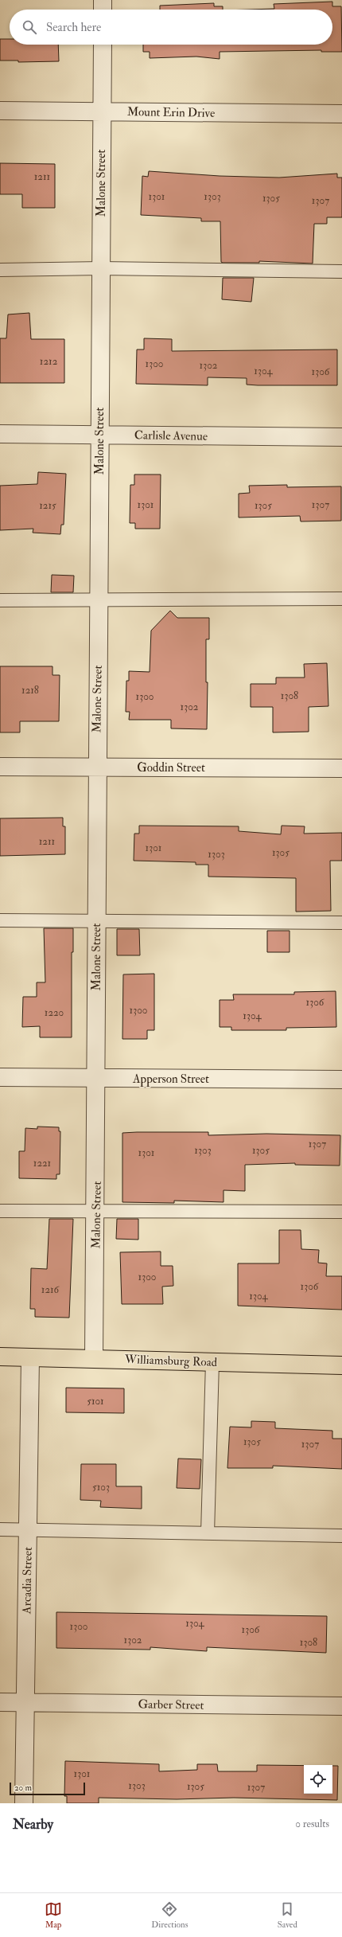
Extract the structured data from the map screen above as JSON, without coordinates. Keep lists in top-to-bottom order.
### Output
{
  "streets": {
    "main road": ["Williamsburg Road"],
    "street": [
      "Mount Erin Drive",
      "Malone Street",
      "Carlisle Avenue",
      "Goddin Street",
      "Apperson Street",
      "Arcadia Street",
      "Garber Street"
    ]
  },
  "crossings": [
    ["Mount Erin Drive", "Malone Street"],
    ["Malone Street", "Carlisle Avenue"],
    ["Malone Street", "Goddin Street"],
    ["Malone Street", "Apperson Street"],
    ["Malone Street", "Williamsburg Road"],
    ["Williamsburg Road", "Arcadia Street"],
    ["Arcadia Street", "Garber Street"]
  ],
  "house_numbers": [
    "1211",
    "1301",
    "1303",
    "1305",
    "1307",
    "1212",
    "1300",
    "1302",
    "1304",
    "1306",
    "1301",
    "1307",
    "1215",
    "1305",
    "1218",
    "1308",
    "1300",
    "1302",
    "1211",
    "1301",
    "1305",
    "1303",
    "1306",
    "1300",
    "1220",
    "1304",
    "1307",
    "1303",
    "1305",
    "1301",
    "1221",
    "1300",
    "1306",
    "1216",
    "1304",
    "5101",
    "1305",
    "1307",
    "5103",
    "1304",
    "1300",
    "1306",
    "1302",
    "1308",
    "1301",
    "1303",
    "1305",
    "1307"
  ],
  "scale_bar": "20 m",
  "page": {
    "search": "Search here",
    "scale": "20 m",
    "heading": ["Nearby", "0 results"],
    "nav": ["Map", "Directions", "Saved"]
  }
}
